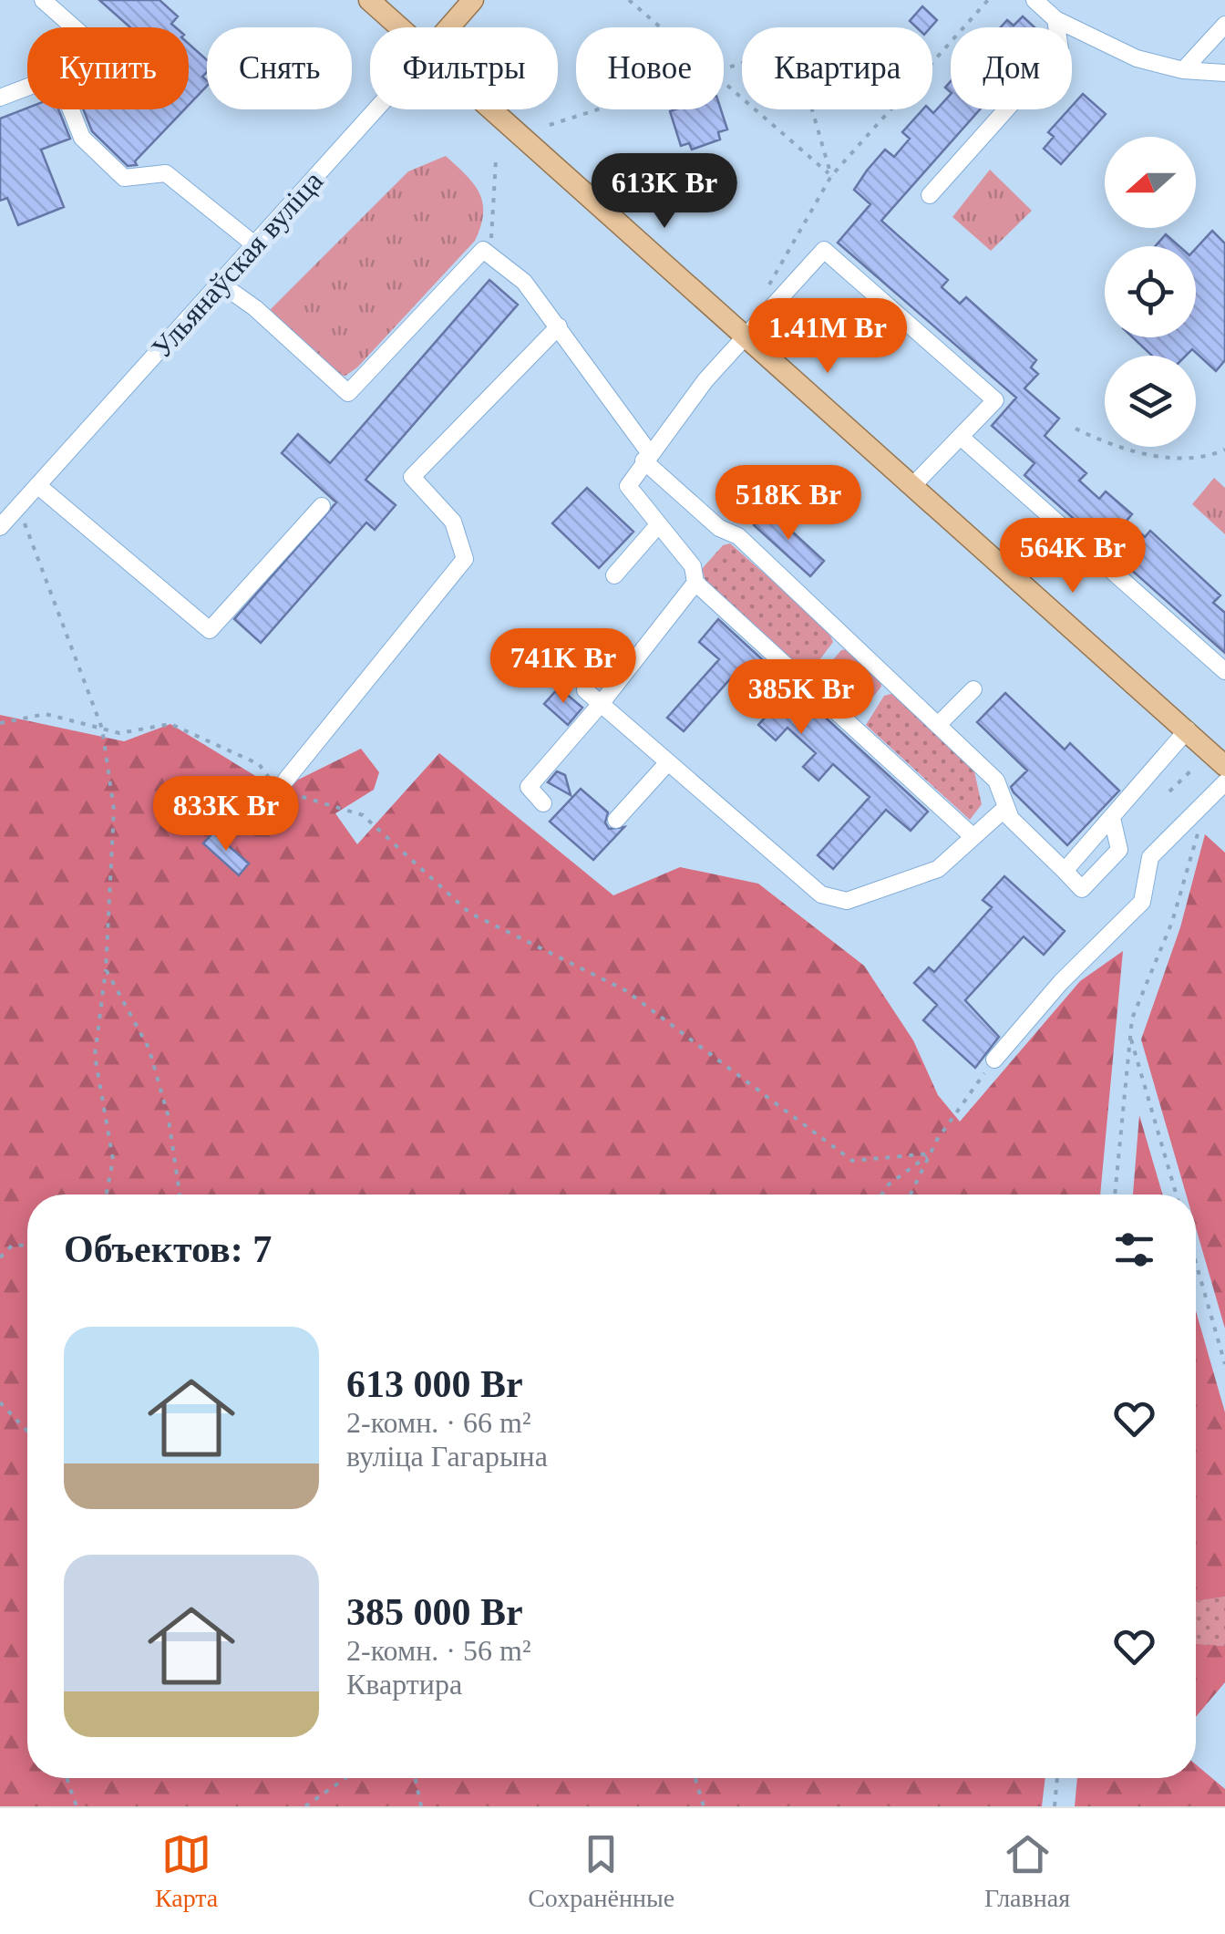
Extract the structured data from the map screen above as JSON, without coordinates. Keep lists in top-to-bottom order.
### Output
{
  "streets": {
    "main road": ["Ульянаўская вуліца"]
  },
  "north": "left",
  "page": {
    "chip": [
      "Купить",
      "Снять",
      "Фильтры",
      "Новое",
      "Квартира",
      "Дом"
    ],
    "price": [
      "613K Br",
      "1.41M Br",
      "518K Br",
      "564K Br",
      "741K Br",
      "385K Br",
      "833K Br"
    ],
    "heading": "Объектов: 7",
    "list": [
      {
        "name": "613 000 Br",
        "note": "2-комн. · 66 m² · вуліца Гагарына"
      },
      {
        "name": "385 000 Br",
        "note": "2-комн. · 56 m² · Квартира"
      }
    ],
    "tabs": ["Карта", "Сохранённые", "Главная"]
  }
}
